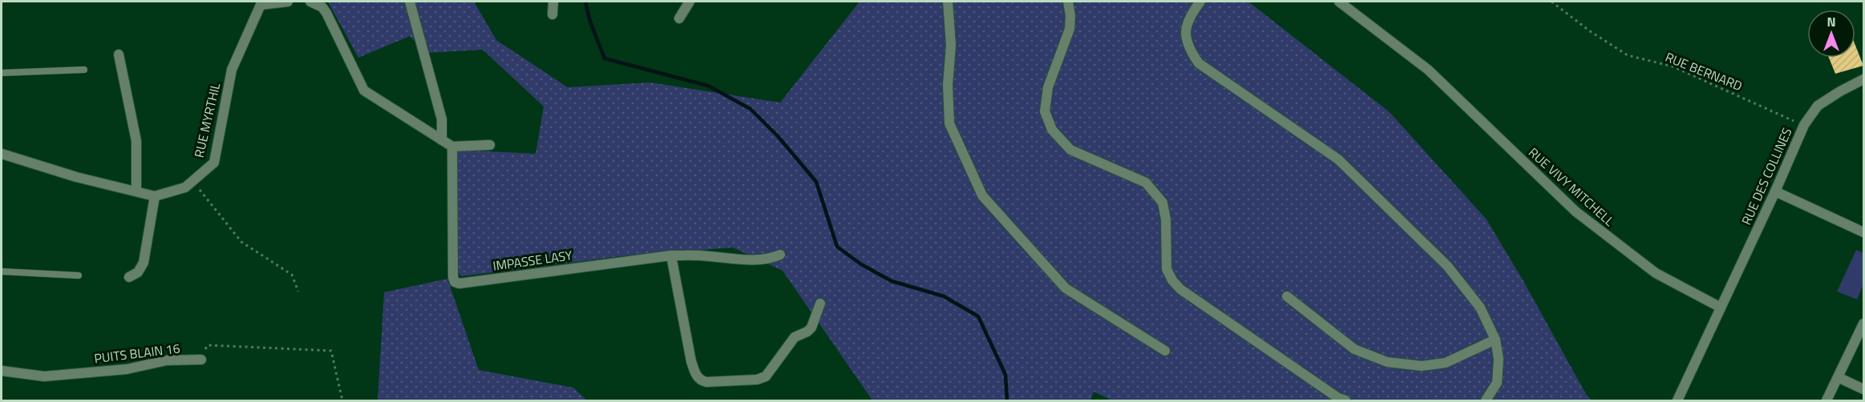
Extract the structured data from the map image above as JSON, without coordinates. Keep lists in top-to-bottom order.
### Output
{
  "streets": {
    "street": [
      "RUE MYRTHIL",
      "RUE DES COLLINES",
      "RUE VIVY MITCHELL",
      "IMPASSE LASY",
      "PUITS BLAIN 16"
    ],
    "path": ["RUE BERNARD"]
  },
  "crossings": [
    ["RUE BERNARD", "RUE DES COLLINES"],
    ["RUE DES COLLINES", "RUE VIVY MITCHELL"]
  ],
  "north": "top"
}
